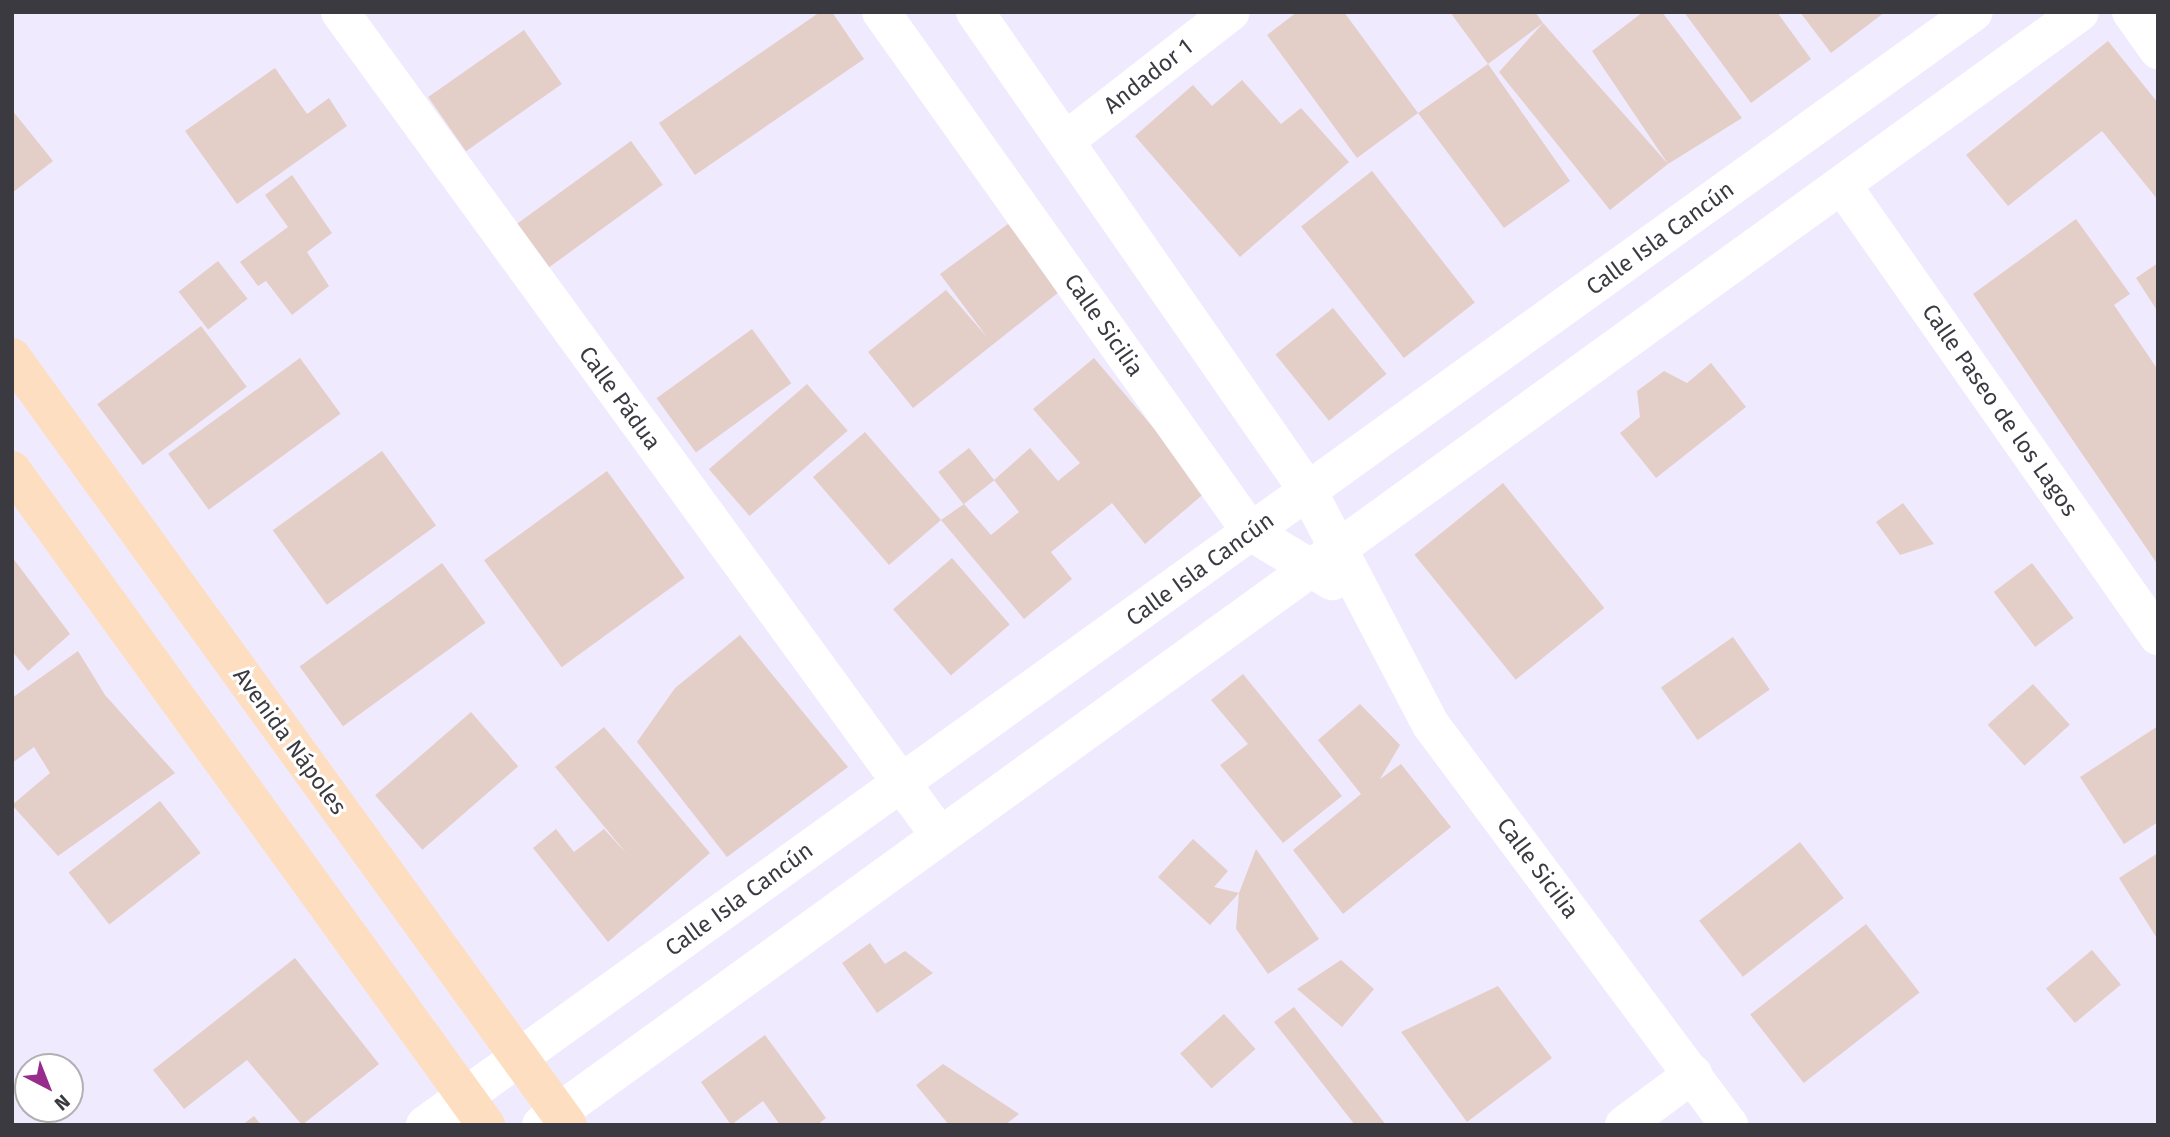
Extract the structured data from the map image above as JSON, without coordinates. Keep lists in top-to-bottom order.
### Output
{
  "streets": {
    "main road": ["Avenida Nápoles"],
    "street": [
      "Andador 1",
      "Calle Isla Cancún",
      "Calle Sicilia",
      "Calle Pádua",
      "Calle Paseo de los Lagos"
    ]
  },
  "crossings": [
    ["Andador 1", "Calle Sicilia"],
    ["Calle Isla Cancún", "Calle Sicilia"],
    ["Calle Isla Cancún", "Calle Pádua"],
    ["Calle Isla Cancún", "Avenida Nápoles"]
  ],
  "north": "bottom right"
}
